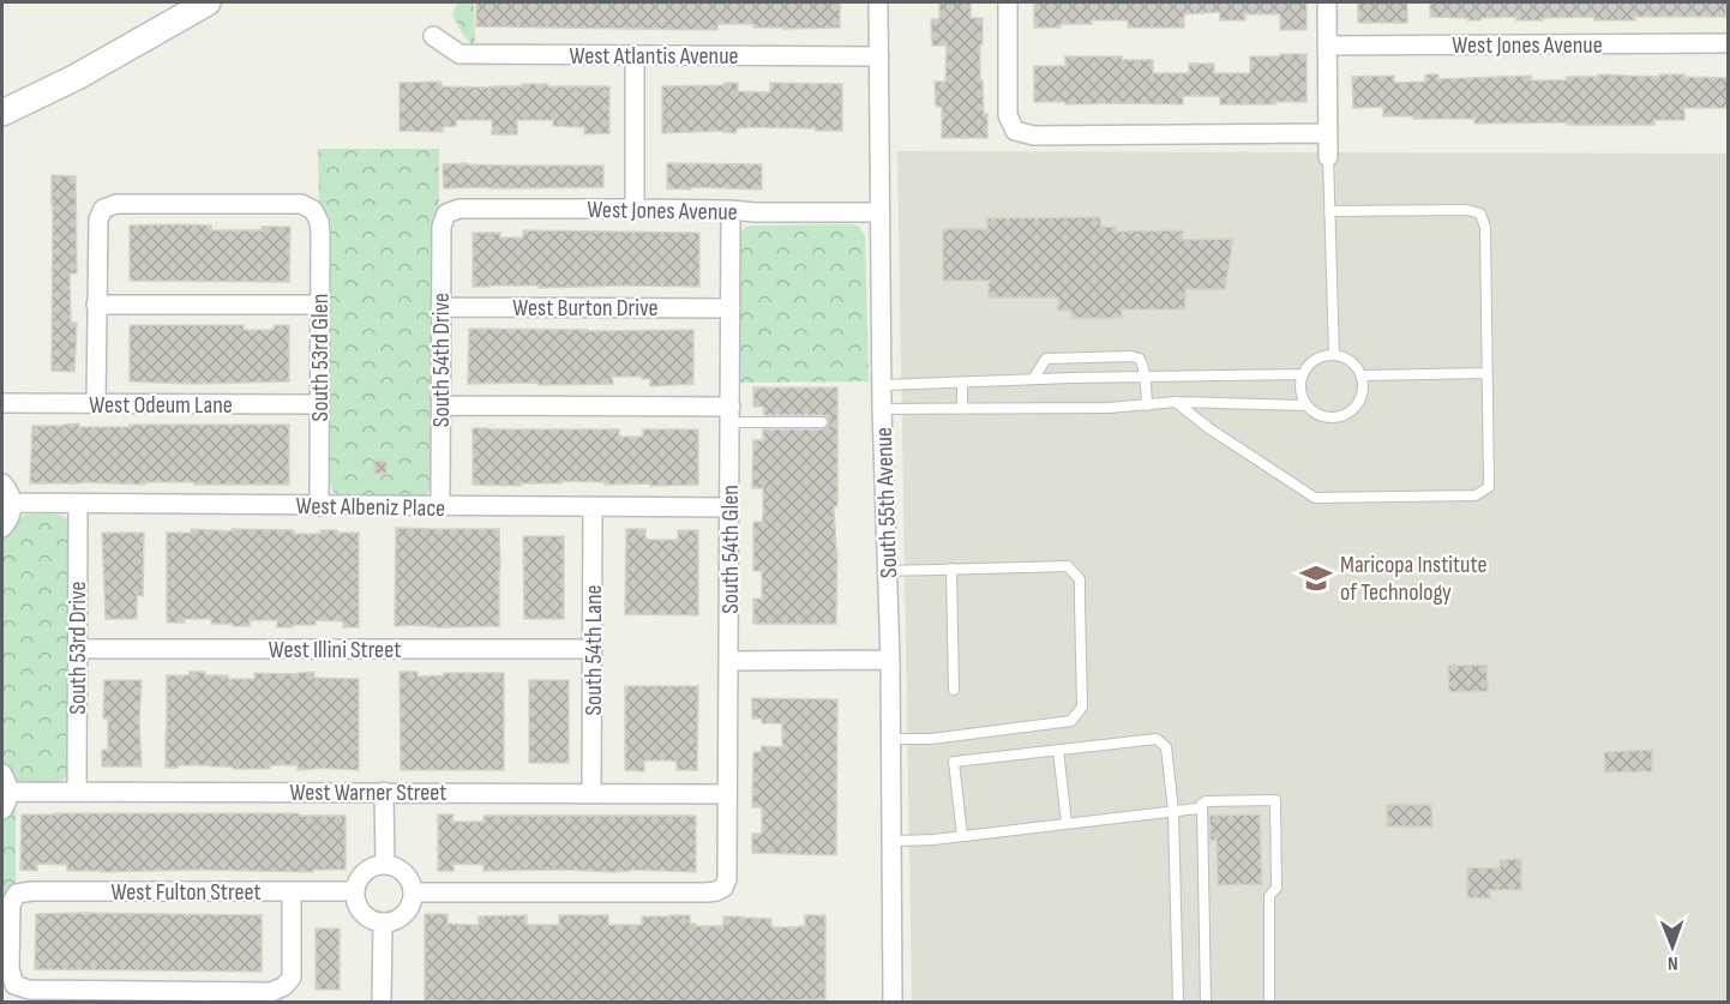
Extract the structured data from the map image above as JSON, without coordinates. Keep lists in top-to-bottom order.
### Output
{
  "streets": {
    "street": [
      "West Jones Avenue",
      "West Atlantis Avenue",
      "West Burton Drive",
      "South 53rd Glen",
      "South 54th Drive",
      "West Odeum Lane",
      "South 55th Avenue",
      "West Albeniz Place",
      "South 54th Glen",
      "South 53rd Drive",
      "West Illini Street",
      "South 54th Lane",
      "West Warner Street",
      "West Fulton Street"
    ]
  },
  "crossings": [
    ["West Jones Avenue", "South 54th Drive"],
    ["West Jones Avenue", "South 55th Avenue"],
    ["West Jones Avenue", "South 54th Glen"],
    ["West Atlantis Avenue", "South 55th Avenue"],
    ["West Burton Drive", "South 54th Drive"],
    ["West Burton Drive", "South 54th Glen"],
    ["South 53rd Glen", "West Odeum Lane"],
    ["South 53rd Glen", "West Albeniz Place"],
    ["South 54th Drive", "West Albeniz Place"],
    ["West Albeniz Place", "South 54th Glen"],
    ["West Albeniz Place", "South 53rd Drive"],
    ["West Albeniz Place", "South 54th Lane"],
    ["South 54th Glen", "West Warner Street"],
    ["South 54th Glen", "West Fulton Street"],
    ["South 53rd Drive", "West Illini Street"],
    ["South 53rd Drive", "West Warner Street"],
    ["West Illini Street", "South 54th Lane"],
    ["South 54th Lane", "West Warner Street"]
  ],
  "places": {
    "school or university": ["Maricopa Institute of Technology"]
  },
  "north": "bottom"
}
